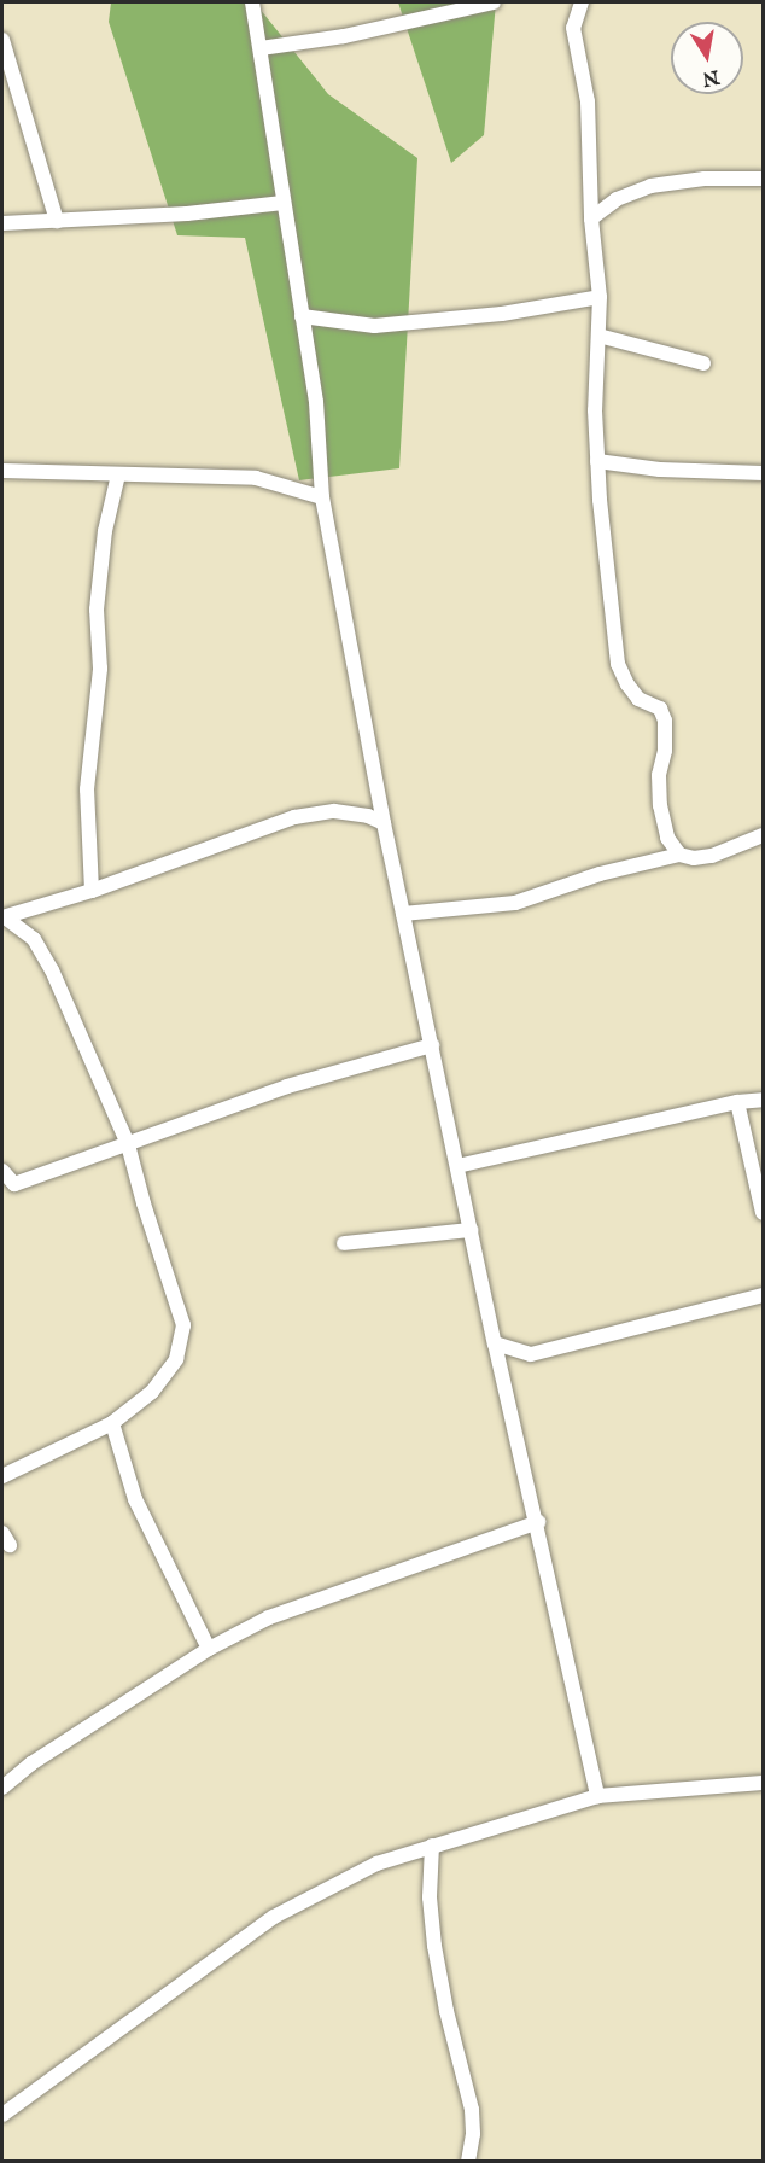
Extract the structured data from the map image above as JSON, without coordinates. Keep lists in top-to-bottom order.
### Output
{
  "north": "bottom"
}
